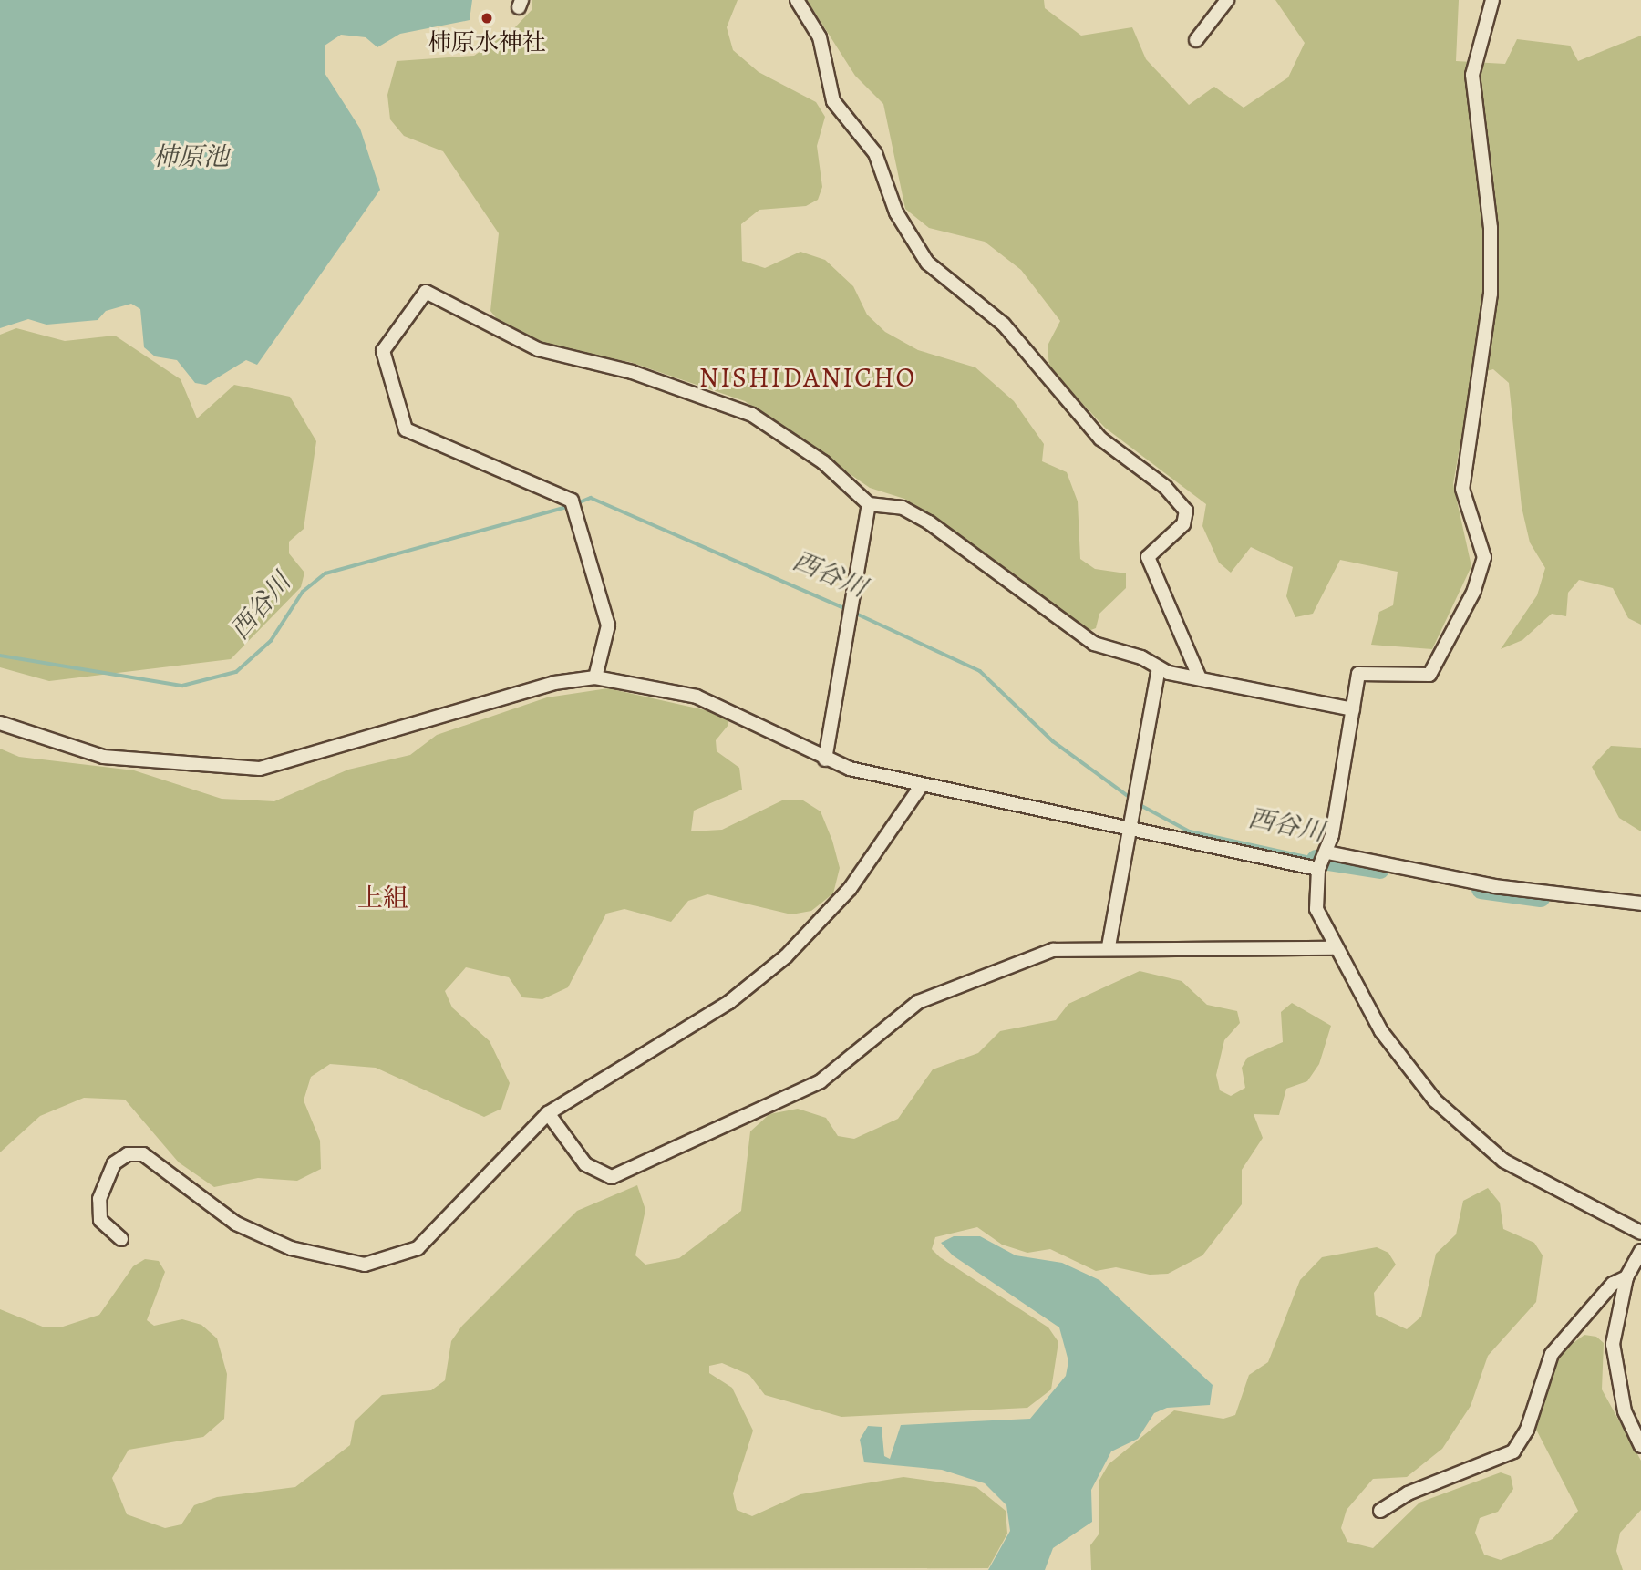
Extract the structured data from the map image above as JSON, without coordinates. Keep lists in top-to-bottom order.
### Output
{
  "districts": ["NISHIDANICHO", "上組"],
  "water": ["柿原池", "西谷川"],
  "places": ["柿原水神社"]
}
